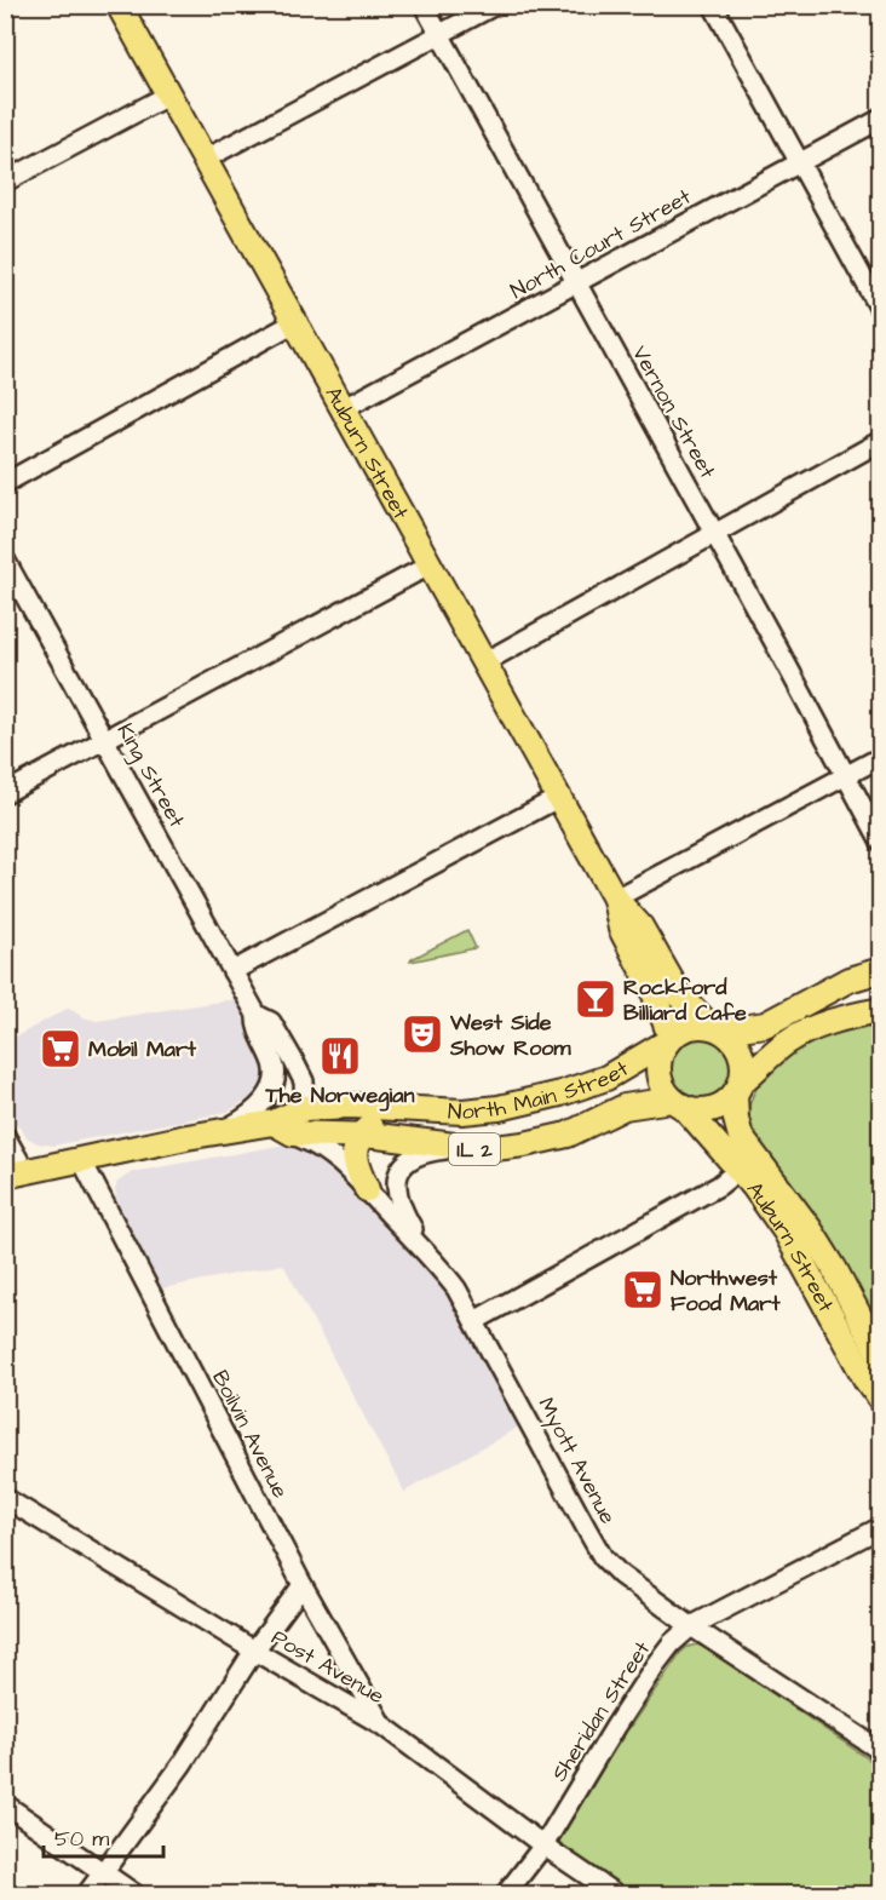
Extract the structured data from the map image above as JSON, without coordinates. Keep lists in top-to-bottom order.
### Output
{
  "streets": {
    "main road": ["Auburn Street", "North Main Street", "IL 2"],
    "street": [
      "North Court Street",
      "Vernon Street",
      "King Street",
      "Boilvin Avenue",
      "Myott Avenue",
      "Post Avenue",
      "Sheridan Street"
    ]
  },
  "crossings": [
    ["North Court Street", "Vernon Street"],
    ["North Court Street", "Auburn Street"],
    ["Auburn Street", "North Main Street"],
    ["King Street", "North Main Street"],
    ["North Main Street", "Boilvin Avenue"],
    ["North Main Street", "Myott Avenue"],
    ["Boilvin Avenue", "Post Avenue"],
    ["Myott Avenue", "Sheridan Street"],
    ["Post Avenue", "Sheridan Street"]
  ],
  "places": {
    "bar": ["Rockford Billiard Cafe"],
    "theatre": ["West Side Show Room"],
    "supermarket": ["Mobil Mart", "Northwest Food Mart"],
    "restaurant": ["The Norwegian"]
  },
  "scale_bar": "50 m"
}
